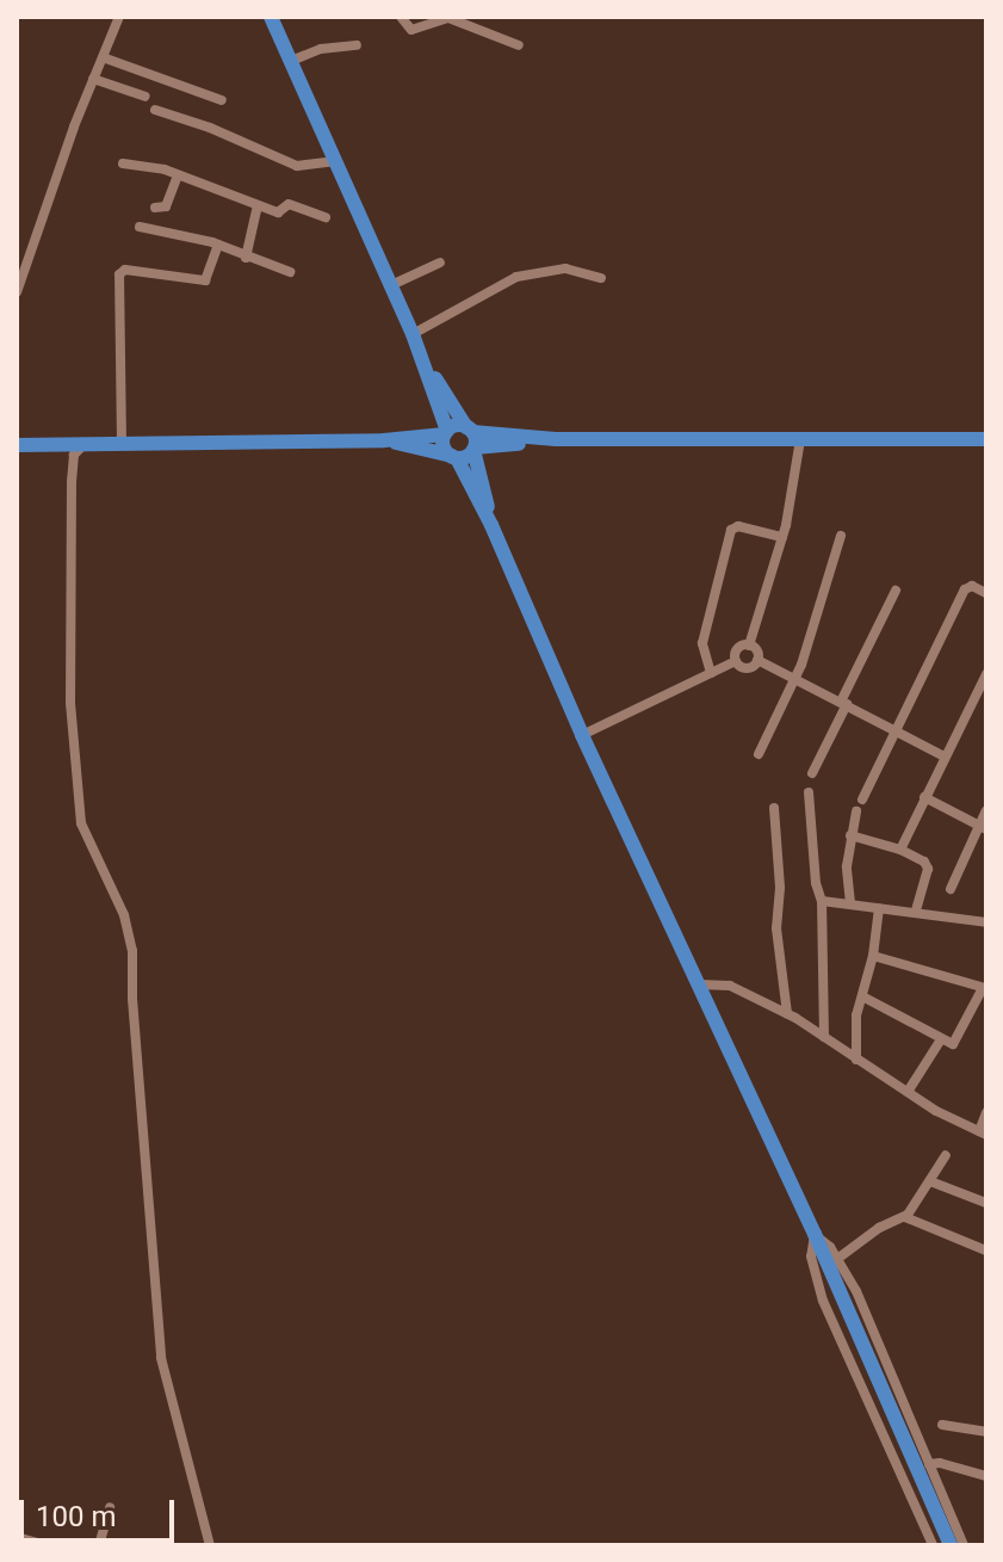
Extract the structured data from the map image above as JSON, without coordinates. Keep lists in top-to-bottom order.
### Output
{
  "scale_bar": "100 m"
}
